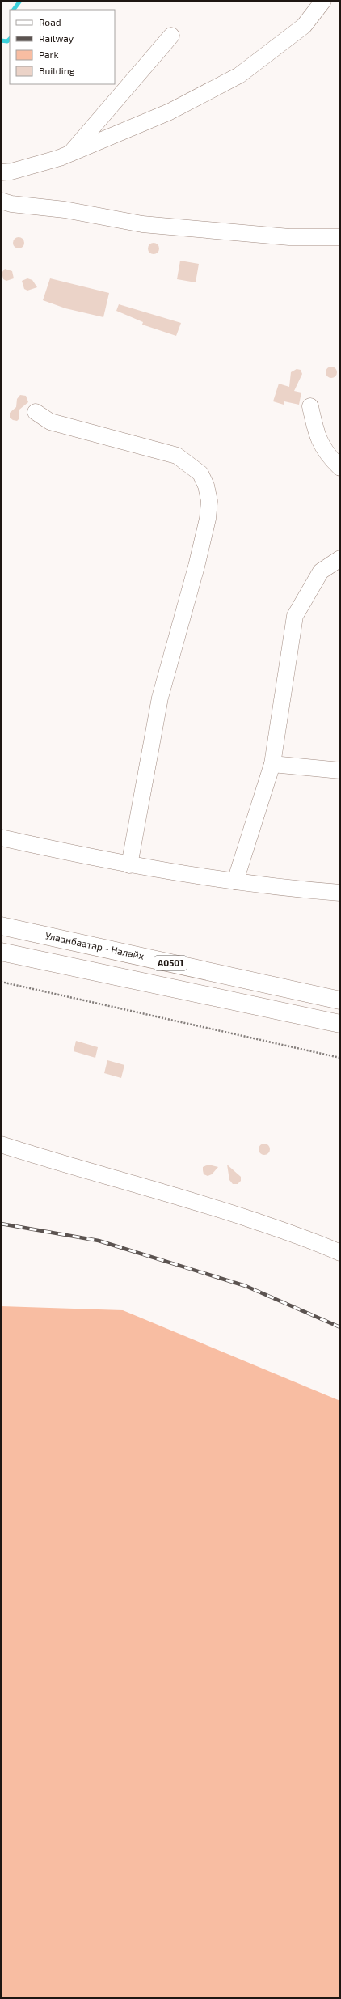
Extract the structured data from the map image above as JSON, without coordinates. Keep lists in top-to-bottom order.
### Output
{
  "streets": {
    "highway": ["Улаанбаатар - Налайх", "A0501"]
  },
  "legend": [
    "Road",
    "Railway",
    "Park",
    "Building"
  ]
}
